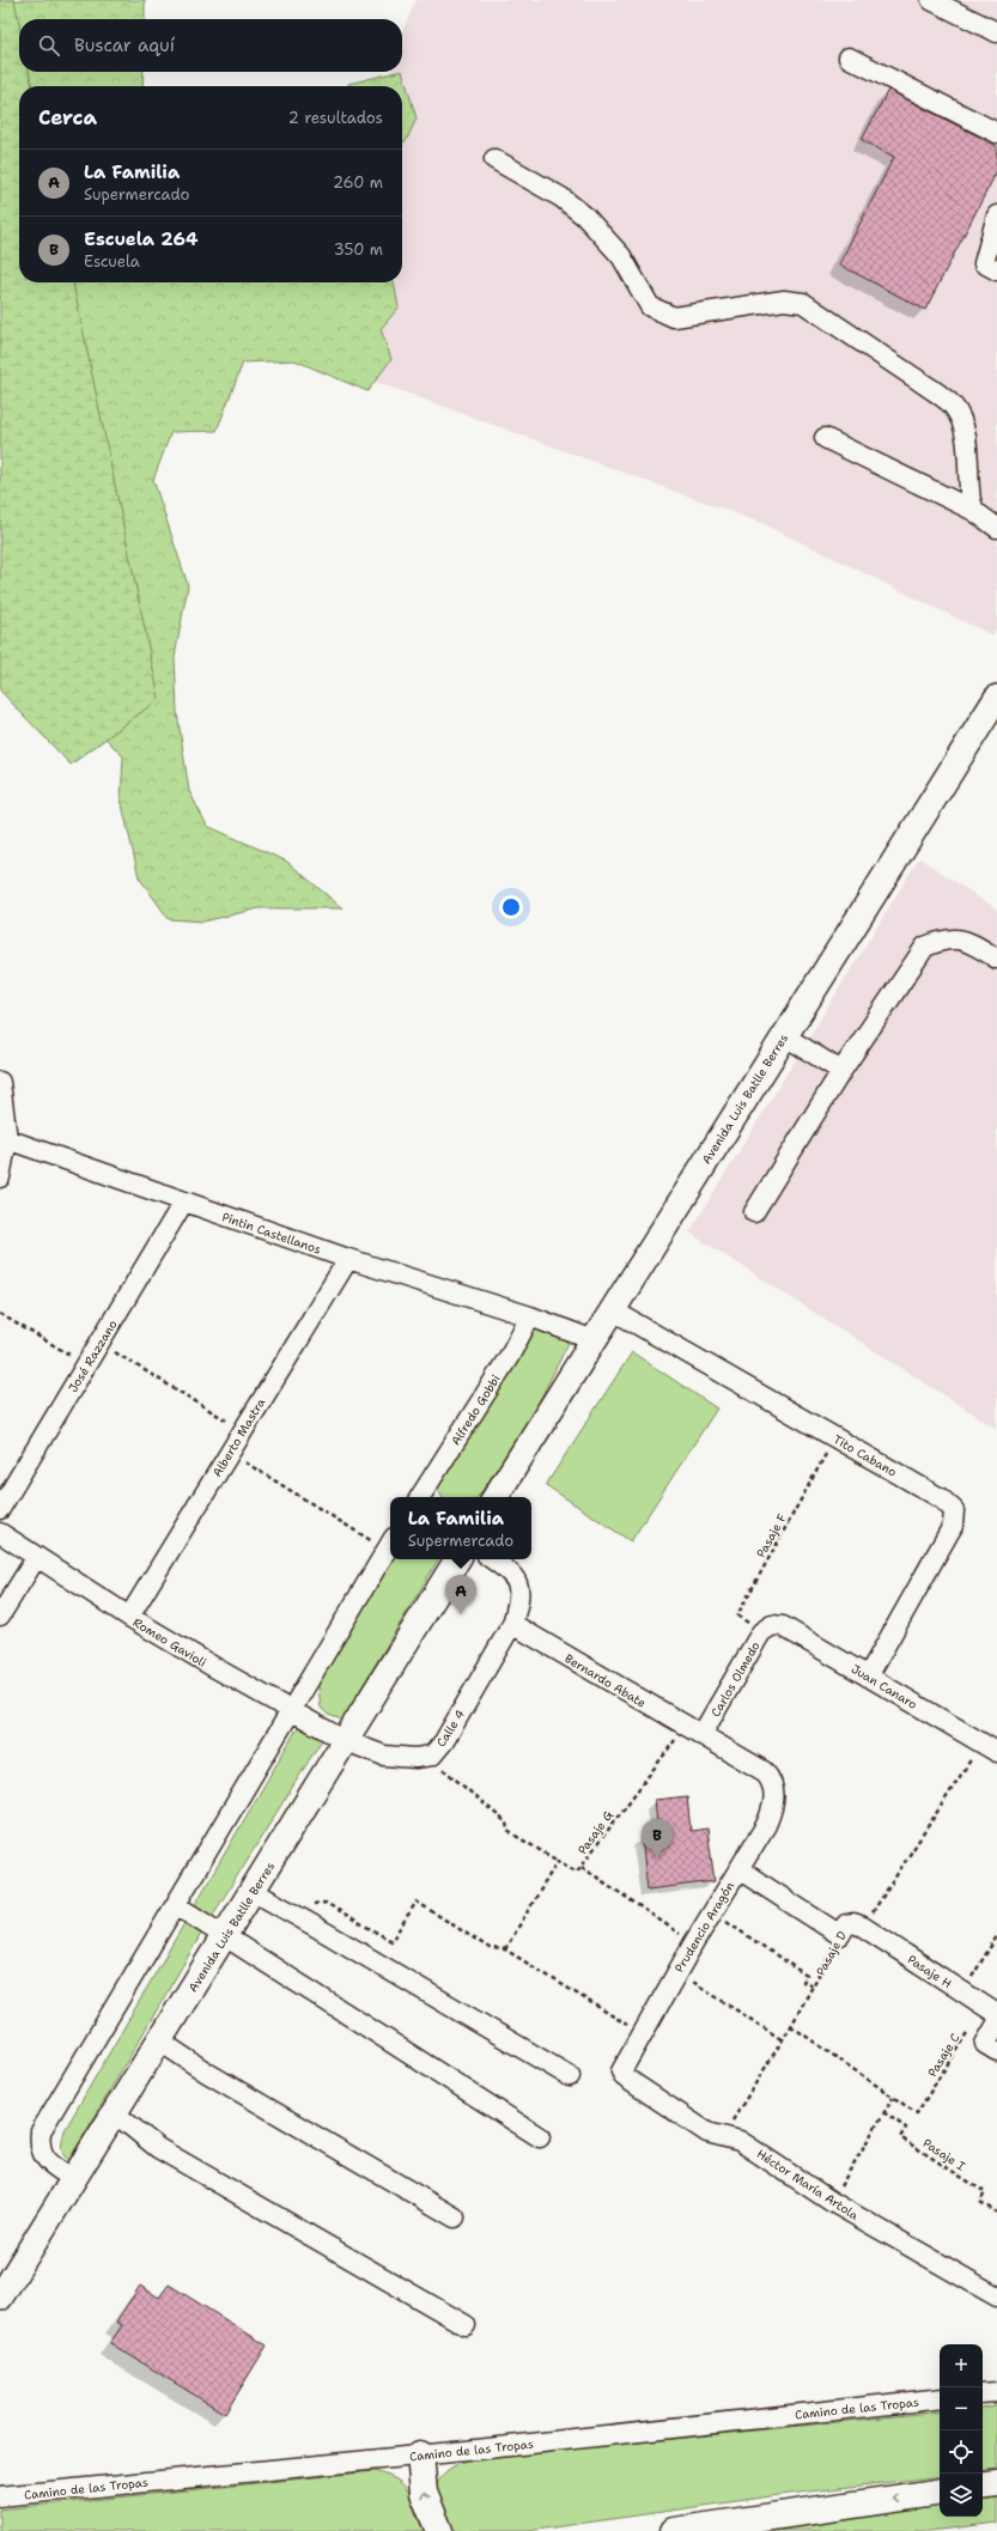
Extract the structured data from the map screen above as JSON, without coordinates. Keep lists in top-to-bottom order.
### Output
{
  "streets": {
    "main road": ["Avenida Luis Batlle Berres"],
    "street": [
      "Pintin Castellanos",
      "José Razzano",
      "Alfredo Gobbi",
      "Alberto Mastra",
      "Tito Cabano",
      "Romeo Gavioli",
      "Carlos Olmedo",
      "Bernardo Abate",
      "Juan Canaro",
      "Calle 4",
      "Prudencio Aragón",
      "Pasaje D",
      "Pasaje H",
      "Héctor María Artola",
      "Camino de las Tropas"
    ],
    "path": [
      "Pasaje F",
      "Pasaje G",
      "Pasaje C",
      "Pasaje I"
    ]
  },
  "crossings": [
    ["Avenida Luis Batlle Berres", "Pintin Castellanos"],
    ["Avenida Luis Batlle Berres", "Tito Cabano"],
    ["Avenida Luis Batlle Berres", "Romeo Gavioli"],
    ["Avenida Luis Batlle Berres", "Calle 4"],
    ["Pintin Castellanos", "José Razzano"],
    ["Pintin Castellanos", "Alfredo Gobbi"],
    ["Pintin Castellanos", "Alberto Mastra"],
    ["Alberto Mastra", "Romeo Gavioli"],
    ["Tito Cabano", "Pasaje F"],
    ["Tito Cabano", "Juan Canaro"],
    ["Pasaje F", "Carlos Olmedo"],
    ["Pasaje F", "Juan Canaro"],
    ["Romeo Gavioli", "Calle 4"],
    ["Carlos Olmedo", "Bernardo Abate"],
    ["Carlos Olmedo", "Juan Canaro"],
    ["Carlos Olmedo", "Pasaje G"],
    ["Bernardo Abate", "Calle 4"],
    ["Bernardo Abate", "Pasaje G"],
    ["Bernardo Abate", "Prudencio Aragón"],
    ["Juan Canaro", "Pasaje D"],
    ["Prudencio Aragón", "Héctor María Artola"],
    ["Pasaje D", "Pasaje H"],
    ["Pasaje D", "Héctor María Artola"],
    ["Pasaje H", "Pasaje C"]
  ],
  "page": {
    "search": "Buscar aquí",
    "heading": ["Cerca", "2 resultados"],
    "list": [
      {
        "mark": "A",
        "name": "La Familia",
        "note": "Supermercado",
        "value": "260 m"
      },
      {
        "mark": "B",
        "name": "Escuela 264",
        "note": "Escuela",
        "value": "350 m"
      }
    ],
    "popup": ["La Familia", "Supermercado"],
    "pins": ["A", "B"],
    "map_buttons": ["+", "−"]
  }
}
